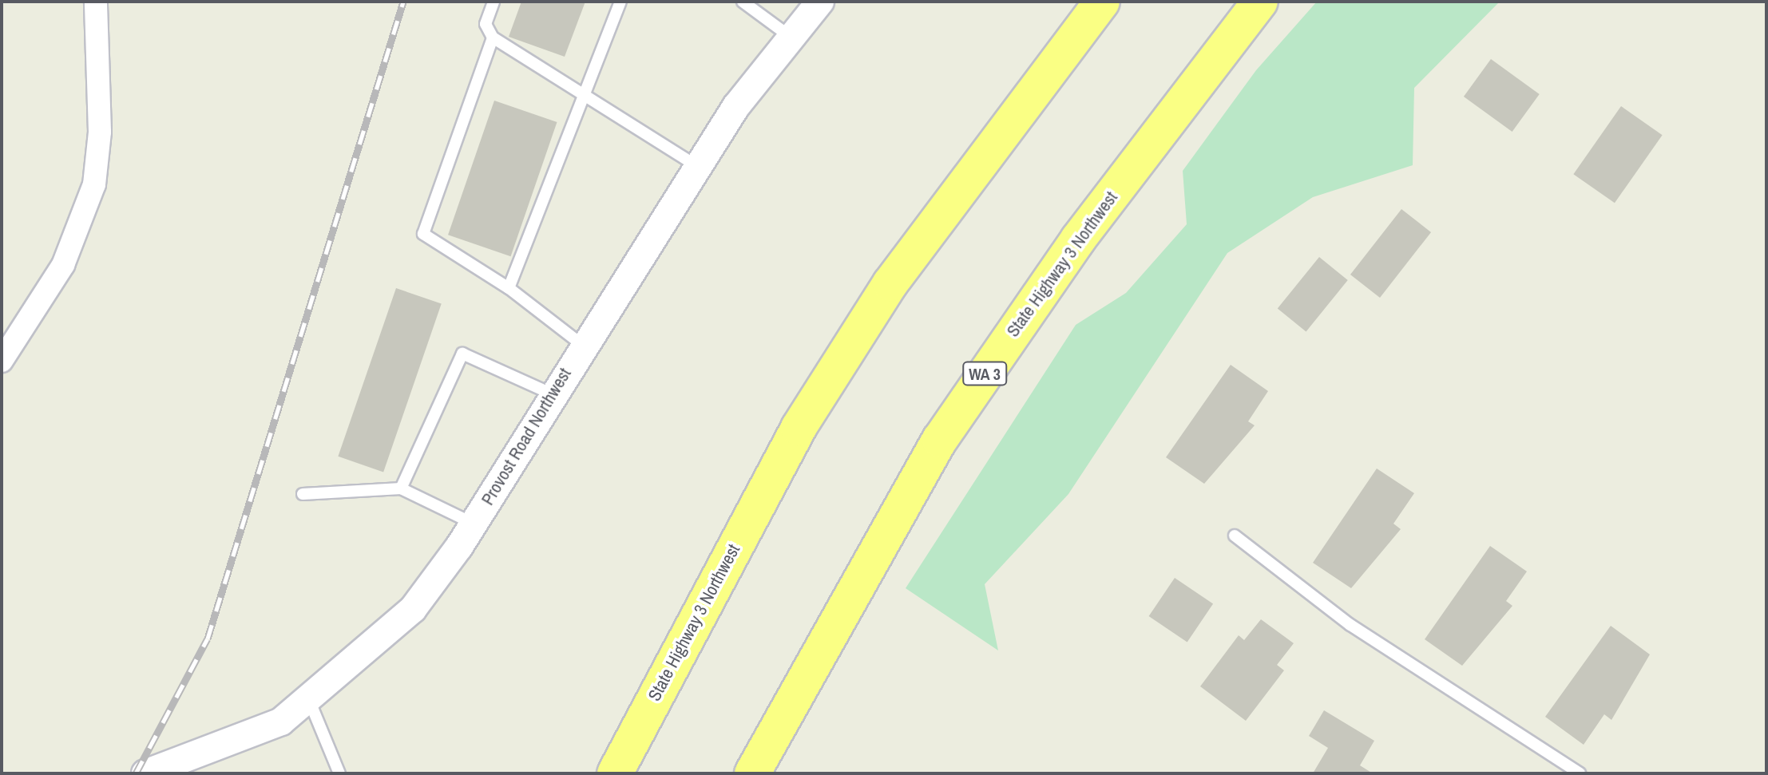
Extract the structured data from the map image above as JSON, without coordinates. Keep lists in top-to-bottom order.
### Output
{
  "streets": {
    "highway": ["State Highway 3 Northwest", "WA 3"],
    "street": ["Provost Road Northwest"]
  }
}
